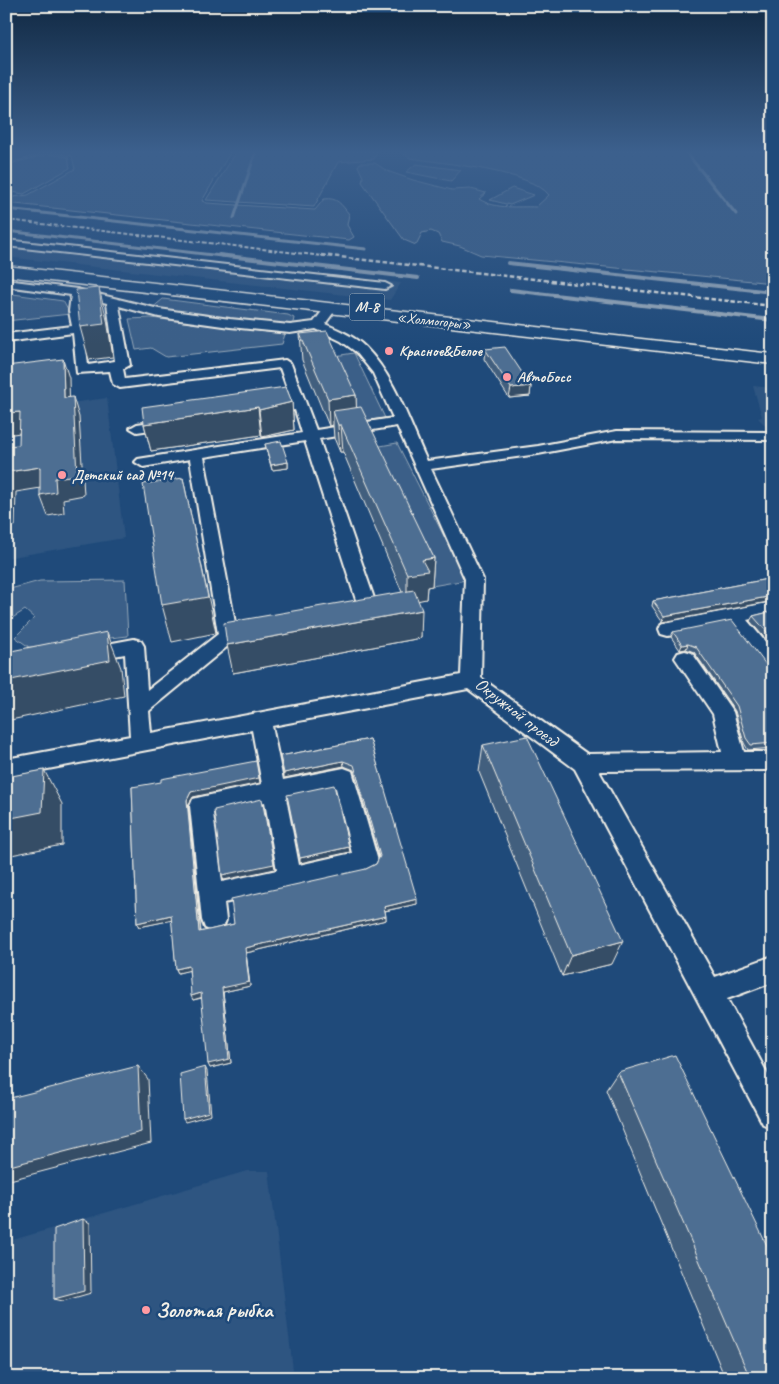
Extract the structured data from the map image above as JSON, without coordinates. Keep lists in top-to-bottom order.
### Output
{
  "streets": {
    "highway": ["М-8", "«Холмогоры»"],
    "street": ["Окружной проезд"]
  },
  "crossings": [
    ["«Холмогоры»", "Окружной проезд"]
  ],
  "places": [
    "Красное&Белое",
    "АвтоБосс",
    "Детский сад №14",
    "Золотая рыбка"
  ]
}
